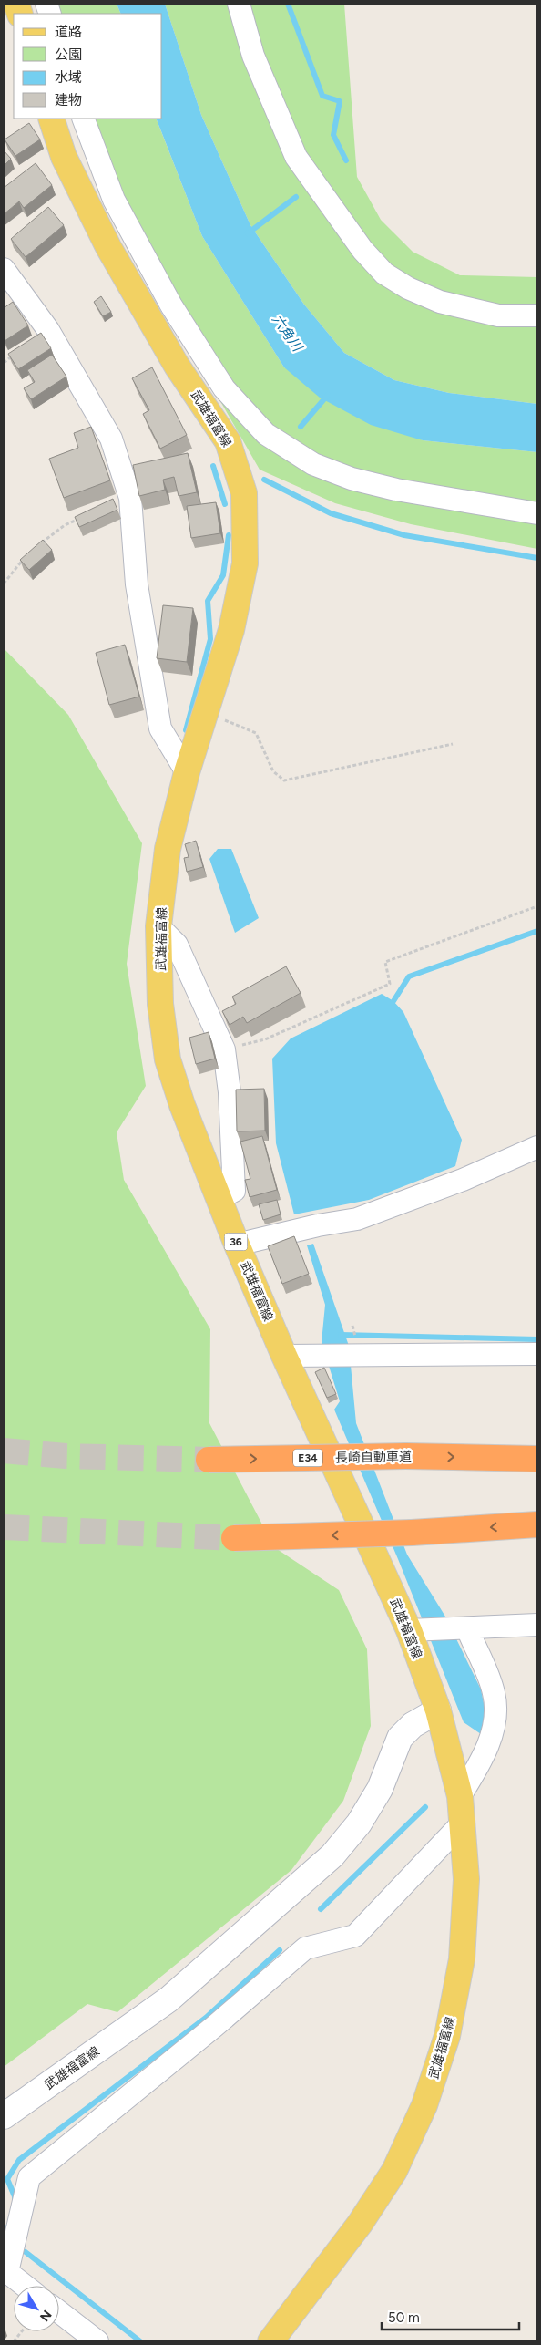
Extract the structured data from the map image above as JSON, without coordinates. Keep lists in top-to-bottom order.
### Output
{
  "streets": {
    "highway": ["長崎自動車道", "E34"],
    "main road": ["武雄福富線", "36"]
  },
  "water": ["六角川"],
  "legend": [
    "道路",
    "公園",
    "水域",
    "建物"
  ],
  "scale_bar": "50 m",
  "north": "bottom right"
}
